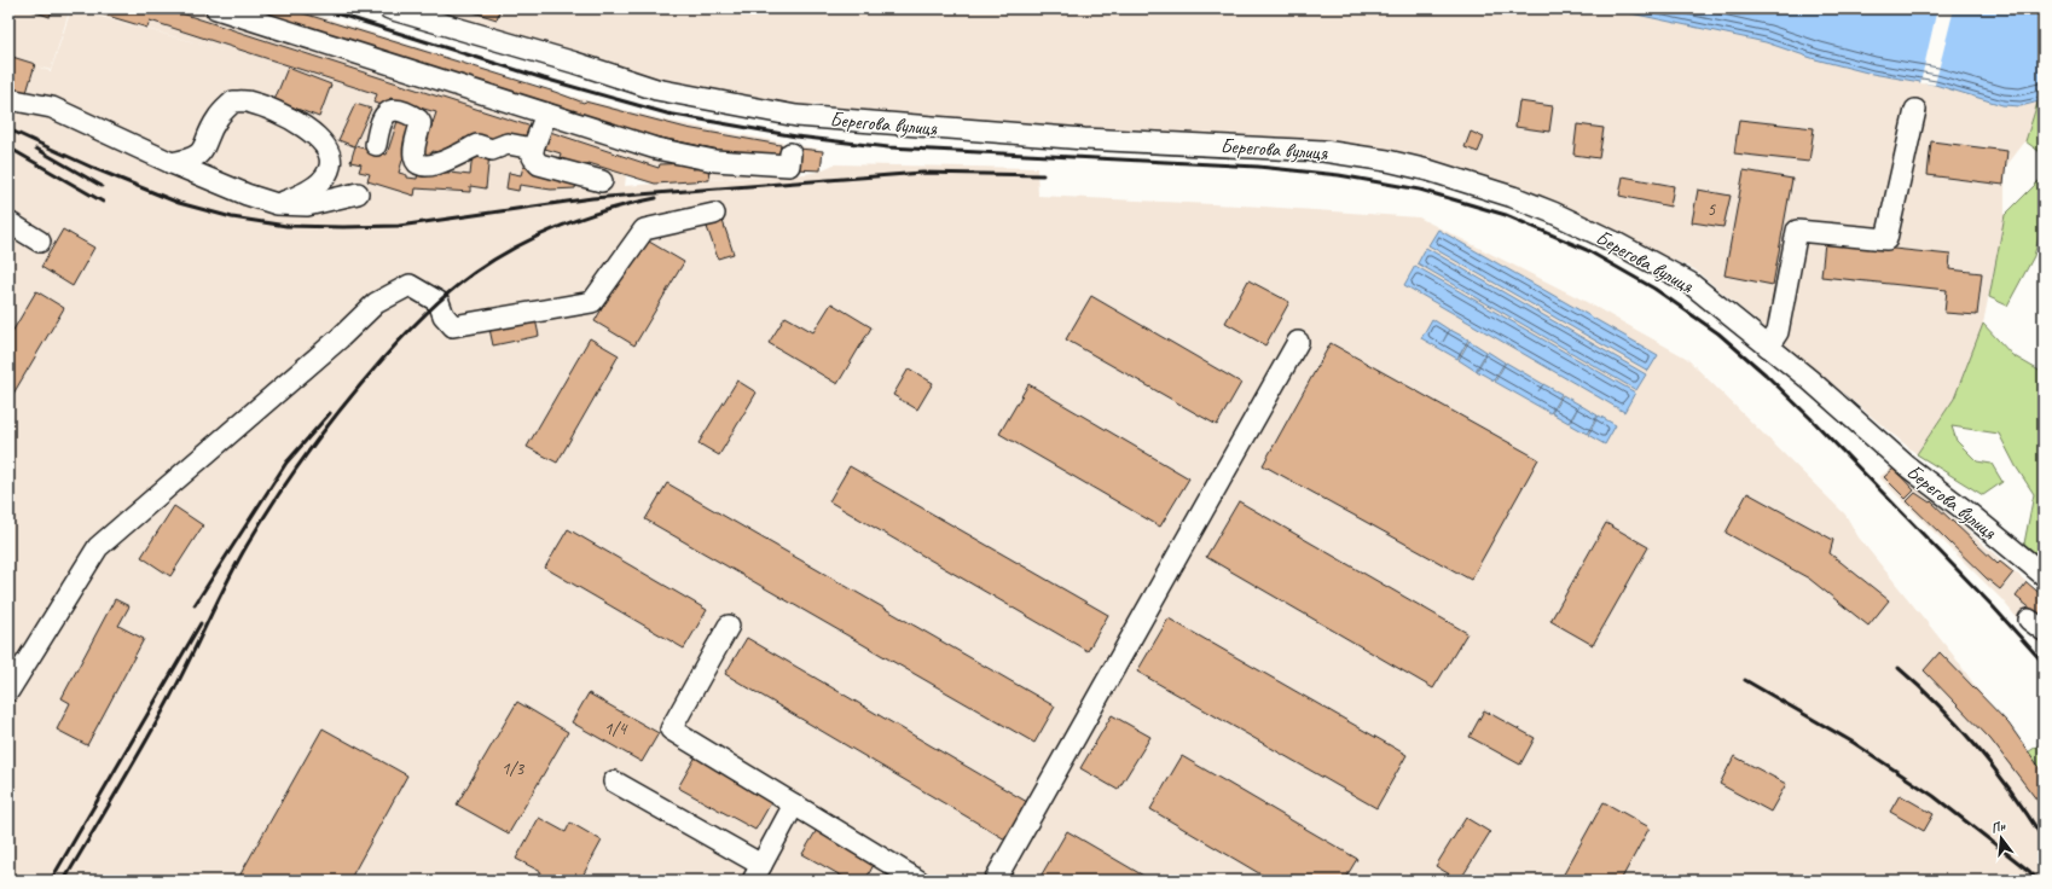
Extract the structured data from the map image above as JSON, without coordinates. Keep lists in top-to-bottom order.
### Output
{
  "streets": {
    "street": ["Берегова вулиця"]
  },
  "house_numbers": ["5", "1/4", "1/3"],
  "north": "top"
}
